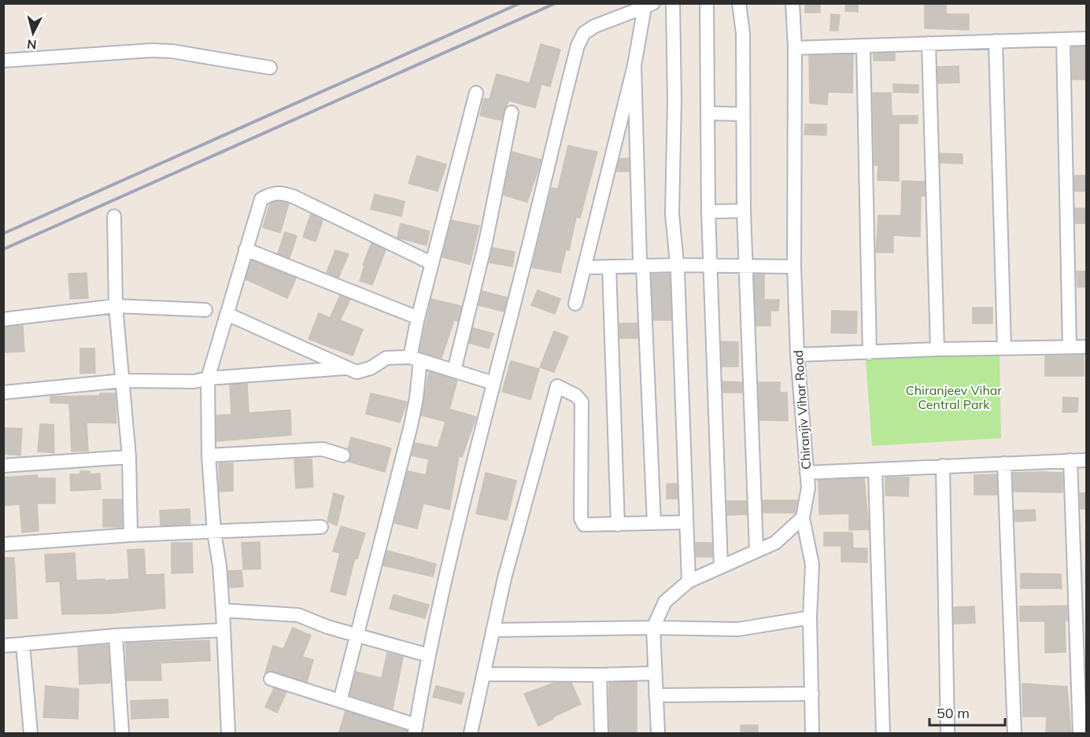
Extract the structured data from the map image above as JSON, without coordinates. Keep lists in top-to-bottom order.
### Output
{
  "streets": {
    "street": ["Chiranjiv Vihar Road"]
  },
  "parks": ["Chiranjeev Vihar Central Park"],
  "scale_bar": "50 m",
  "north": "bottom"
}
